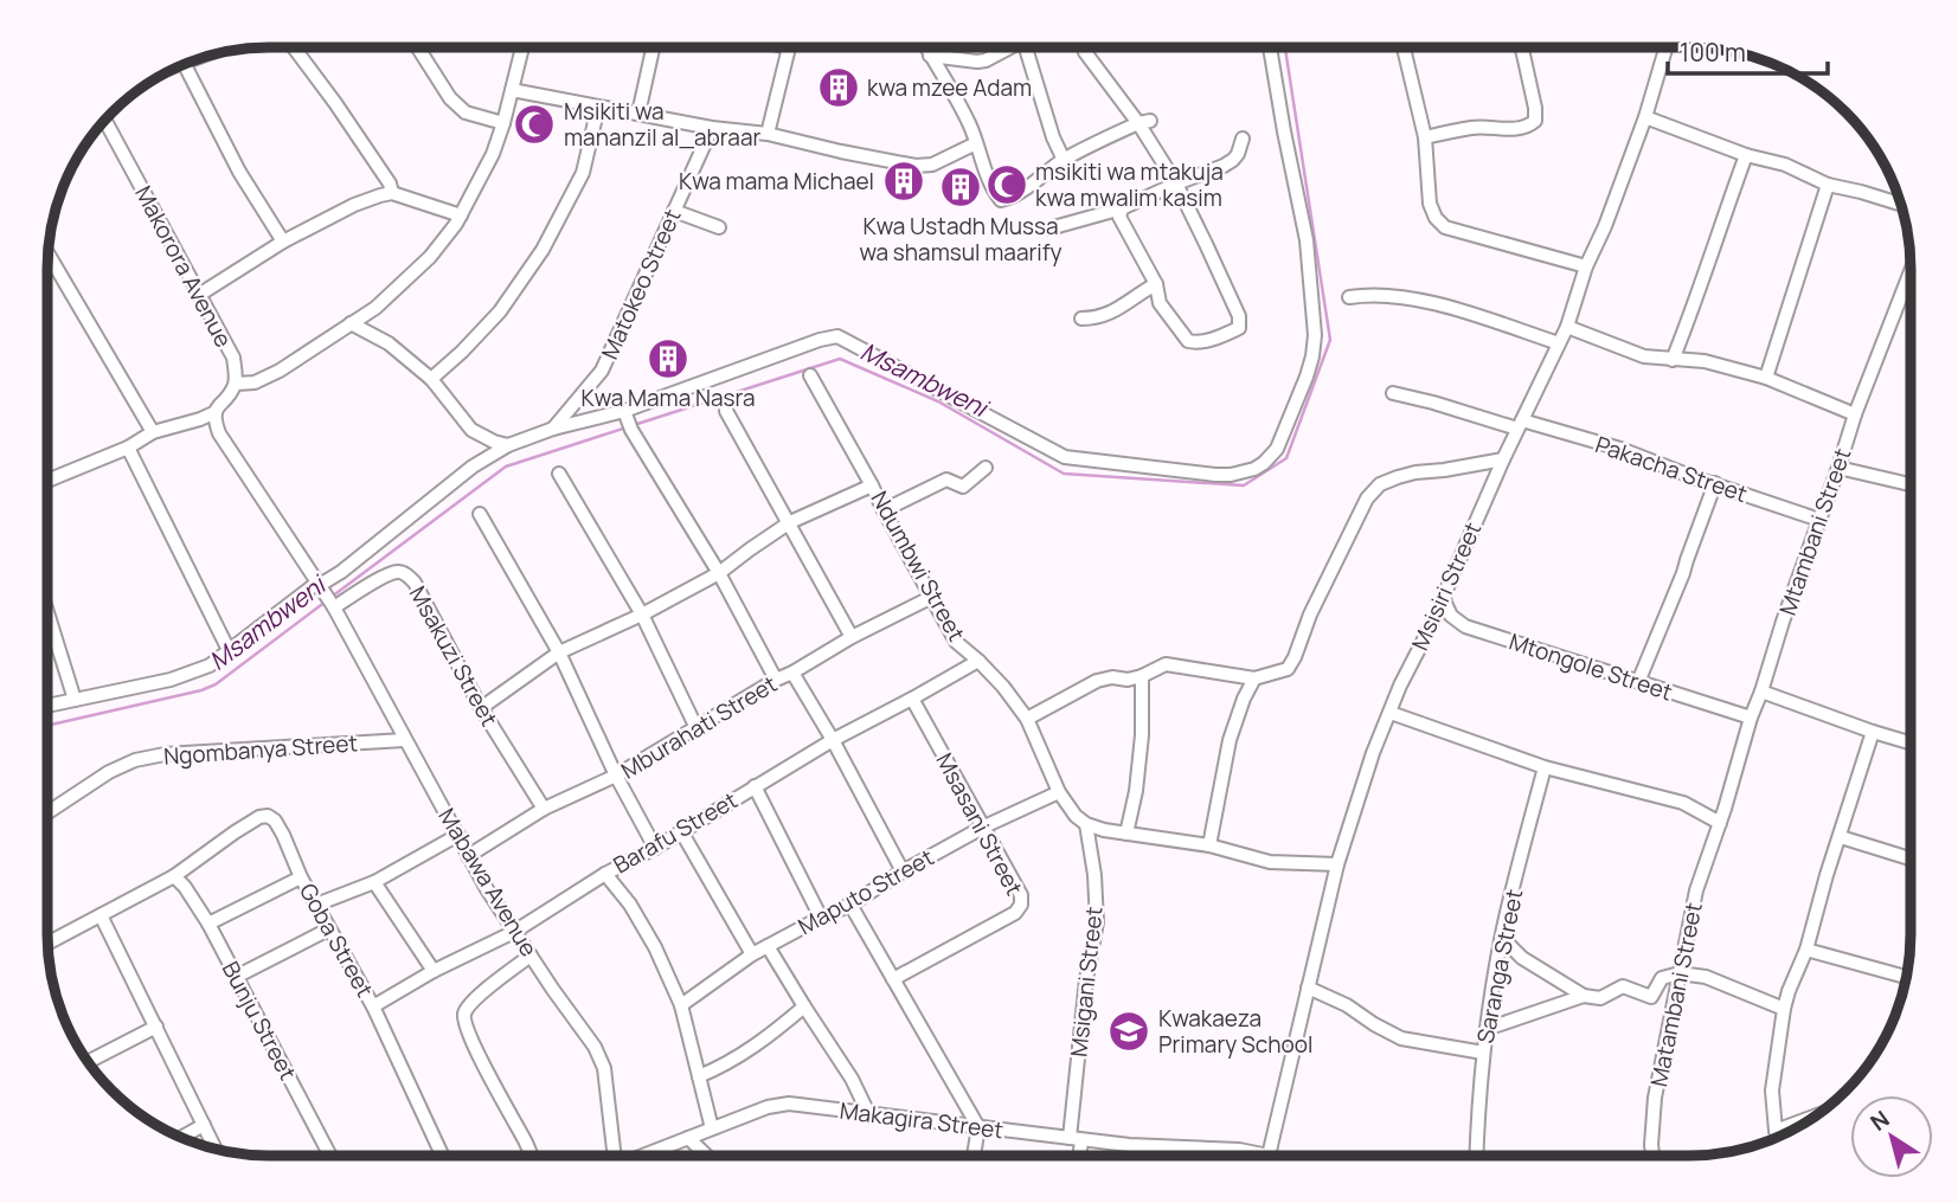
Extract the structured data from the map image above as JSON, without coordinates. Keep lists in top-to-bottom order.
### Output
{
  "streets": {
    "street": [
      "Makorora Avenue",
      "Matokeo Street",
      "Pakacha Street",
      "Mtambani Street",
      "Ndumbwi Street",
      "Msisiri Street",
      "Msakuzi Street",
      "Mtongole Street",
      "Mburahati Street",
      "Ngombanya Street",
      "Msasani Street",
      "Barafu Street",
      "Mabawa Avenue",
      "Maputo Street",
      "Goba Street",
      "Saranga Street",
      "Msigani Street",
      "Matambani Street",
      "Bunju Street",
      "Makagira Street"
    ]
  },
  "crossings": [
    ["Pakacha Street", "Mtambani Street"],
    ["Pakacha Street", "Msisiri Street"],
    ["Mtambani Street", "Mtongole Street"],
    ["Mtambani Street", "Matambani Street"],
    ["Ndumbwi Street", "Mburahati Street"],
    ["Ndumbwi Street", "Barafu Street"],
    ["Ndumbwi Street", "Maputo Street"],
    ["Ndumbwi Street", "Msigani Street"],
    ["Msisiri Street", "Mtongole Street"],
    ["Msakuzi Street", "Mburahati Street"],
    ["Msakuzi Street", "Mabawa Avenue"],
    ["Mburahati Street", "Mabawa Avenue"],
    ["Ngombanya Street", "Mabawa Avenue"],
    ["Msasani Street", "Barafu Street"],
    ["Msasani Street", "Maputo Street"],
    ["Barafu Street", "Mabawa Avenue"],
    ["Barafu Street", "Goba Street"],
    ["Goba Street", "Bunju Street"],
    ["Msigani Street", "Makagira Street"]
  ],
  "water": ["Msambweni"],
  "places": {
    "building": [
      "kwa mzee Adam",
      "Kwa mama Michael",
      "Kwa Ustadh Mussa wa shamsul maarify",
      "Kwa Mama Nasra"
    ],
    "mosque": ["Msikiti wa mananzil al_abraar", "msikiti wa mtakuja kwa mwalim kasim"],
    "school or university": ["Kwakaeza Primary School"]
  },
  "scale_bar": "100 m",
  "north": "top left"
}
